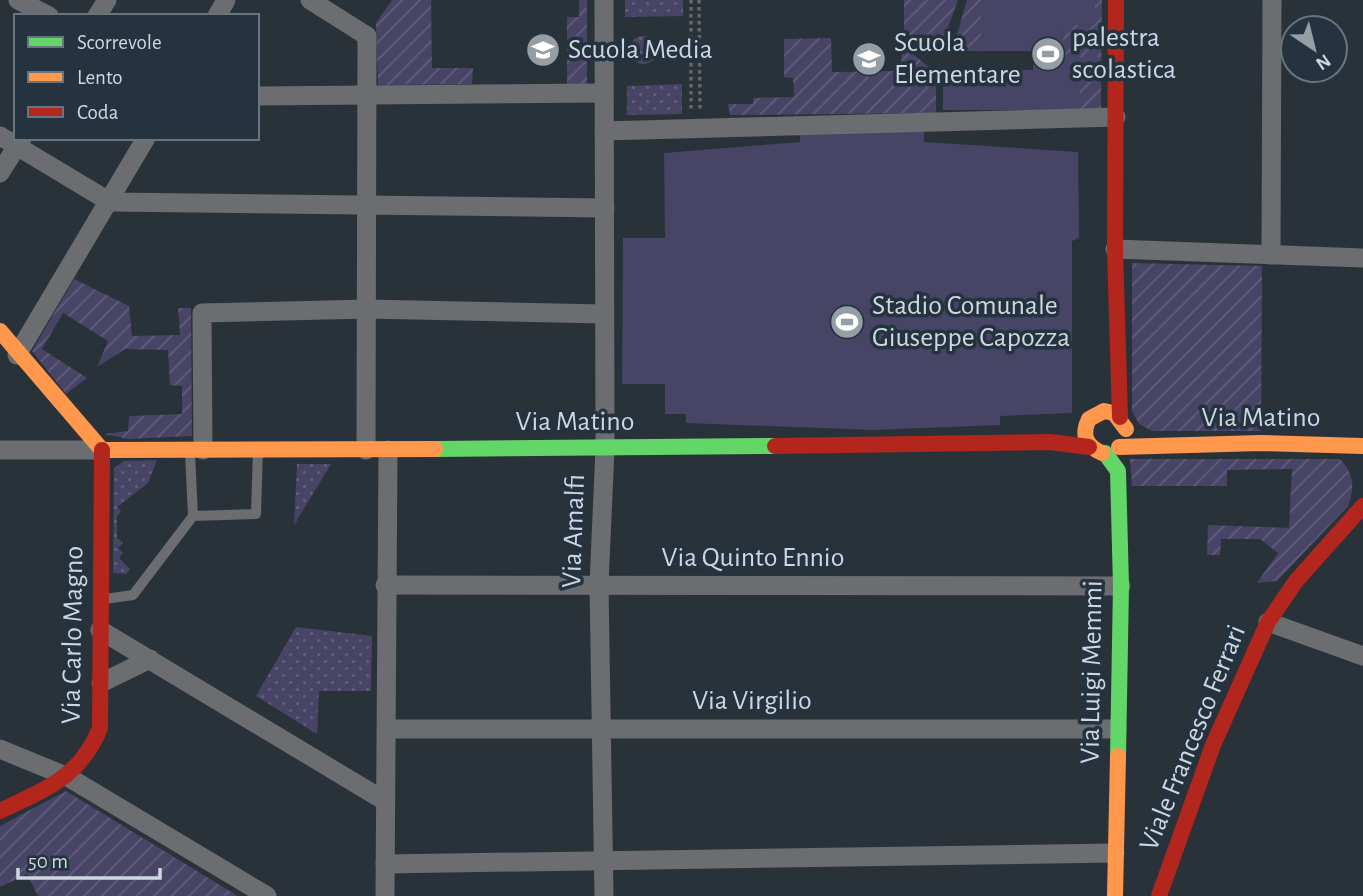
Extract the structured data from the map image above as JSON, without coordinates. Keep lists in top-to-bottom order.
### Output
{
  "streets": {
    "street": [
      "Via Matino",
      "Via Amalfi",
      "Via Quinto Ennio",
      "Via Carlo Magno",
      "Via Luigi Memmi",
      "Via Virgilio",
      "Viale Francesco Ferrari"
    ]
  },
  "crossings": [
    ["Via Matino", "Via Amalfi"],
    ["Via Matino", "Via Carlo Magno"],
    ["Via Matino", "Via Luigi Memmi"],
    ["Via Amalfi", "Via Quinto Ennio"],
    ["Via Amalfi", "Via Virgilio"],
    ["Via Quinto Ennio", "Via Luigi Memmi"],
    ["Via Luigi Memmi", "Via Virgilio"]
  ],
  "places": {
    "school or university": ["Scuola Media", "Scuola Elementare"],
    "sports": ["palestra scolastica", "Stadio Comunale Giuseppe Capozza"]
  },
  "legend": ["Scorrevole", "Lento", "Coda"],
  "scale_bar": "50 m",
  "north": "bottom right"
}
